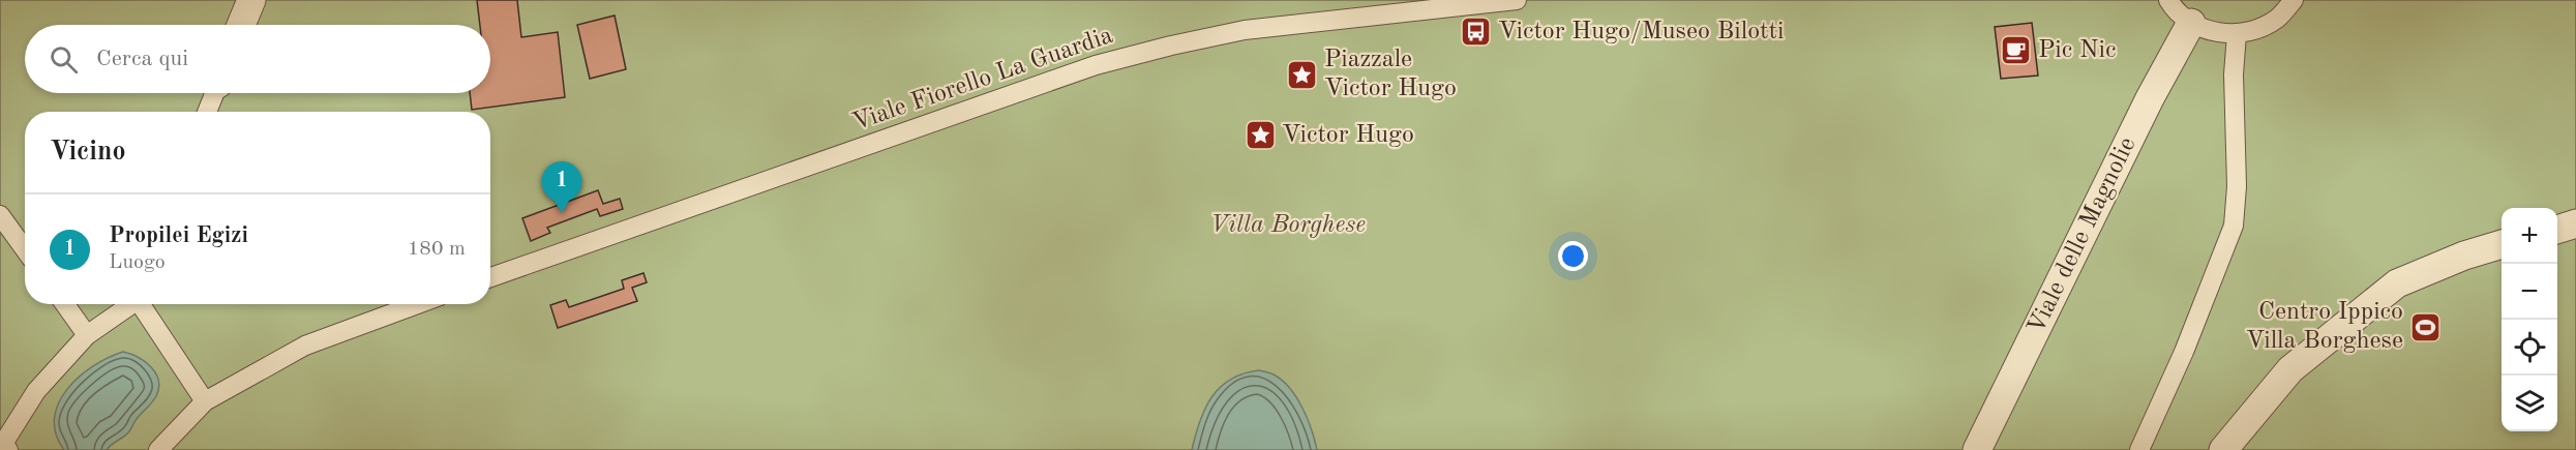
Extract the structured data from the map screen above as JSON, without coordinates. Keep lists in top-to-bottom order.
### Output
{
  "streets": {
    "street": ["Viale delle Magnolie"],
    "lane": ["Viale Fiorello La Guardia"]
  },
  "parks": ["Villa Borghese"],
  "places": {
    "bus stop": ["Victor Hugo/Museo Bilotti"],
    "cafe": ["Pic Nic"],
    "place": ["Piazzale Victor Hugo", "Victor Hugo"],
    "sports": ["Centro Ippico Villa Borghese"]
  },
  "page": {
    "search": "Cerca qui",
    "heading": "Vicino",
    "pins": "1",
    "list": [
      {
        "mark": "1",
        "name": "Propilei Egizi",
        "note": "Luogo",
        "value": "180 m"
      }
    ],
    "map_buttons": ["+", "−"]
  }
}
